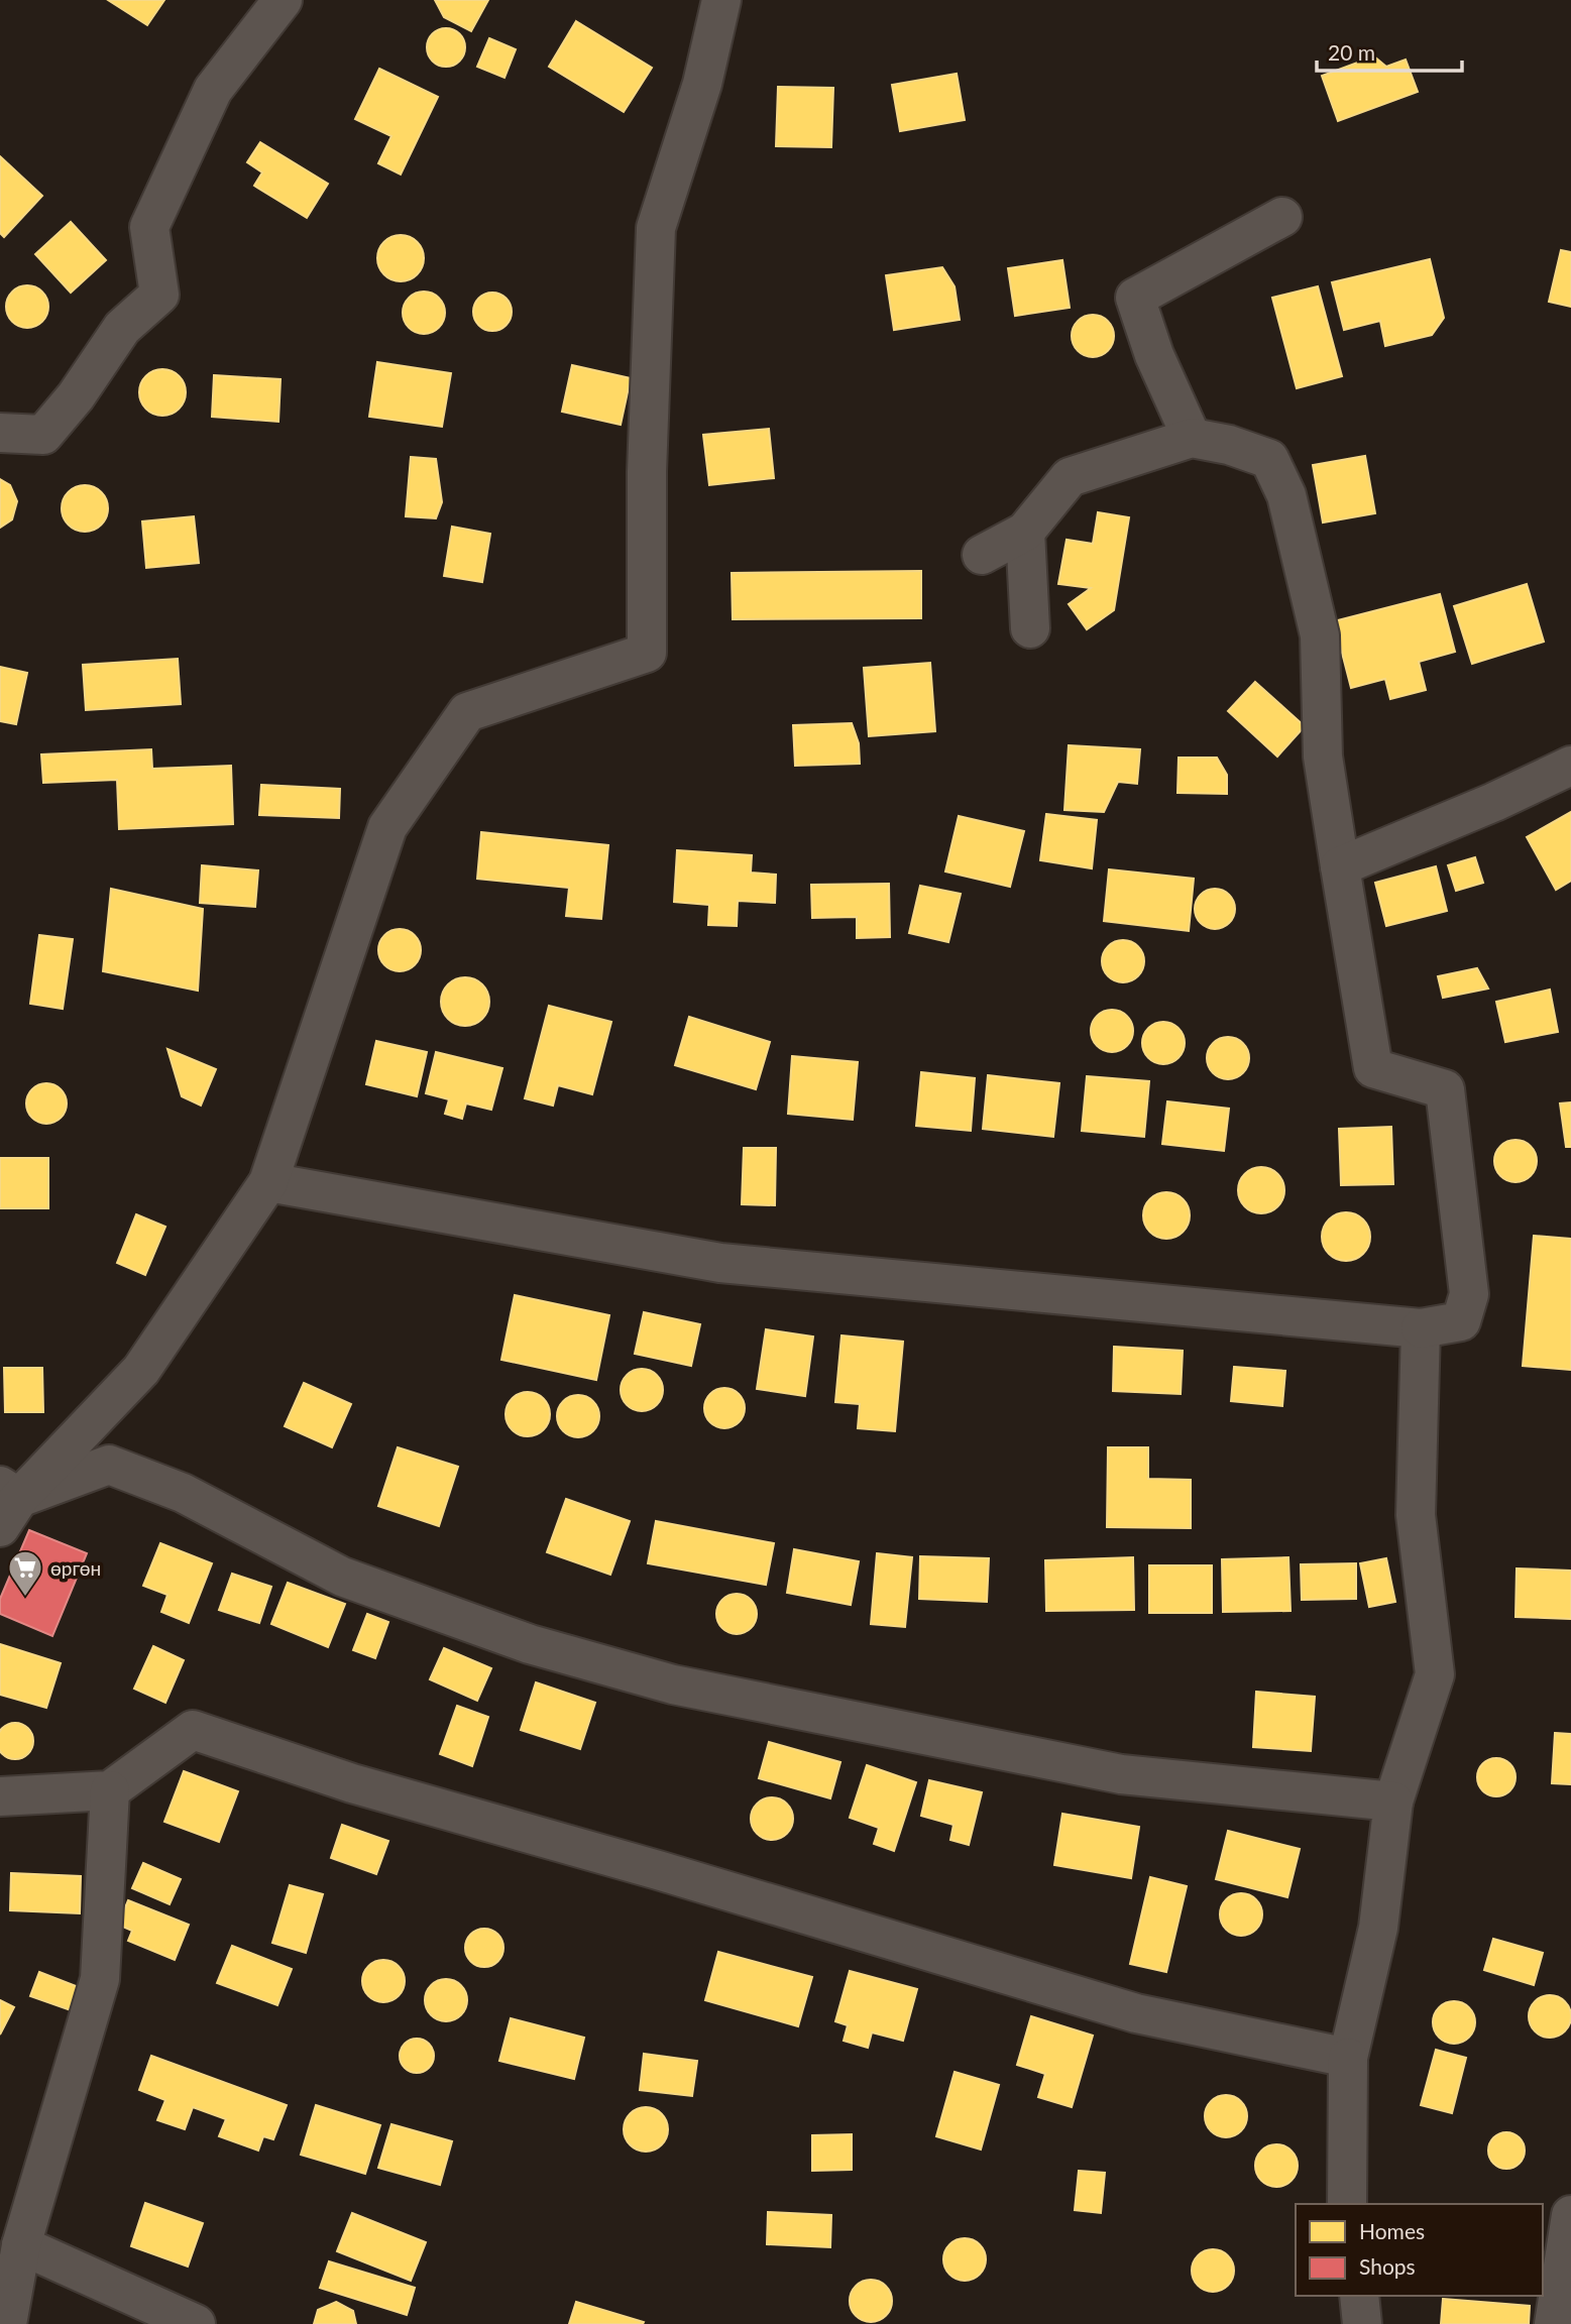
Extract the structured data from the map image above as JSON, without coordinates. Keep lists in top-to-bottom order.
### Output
{
  "places": {
    "supermarket": ["өргөн"]
  },
  "legend": ["Homes", "Shops"],
  "scale_bar": "20 m"
}
